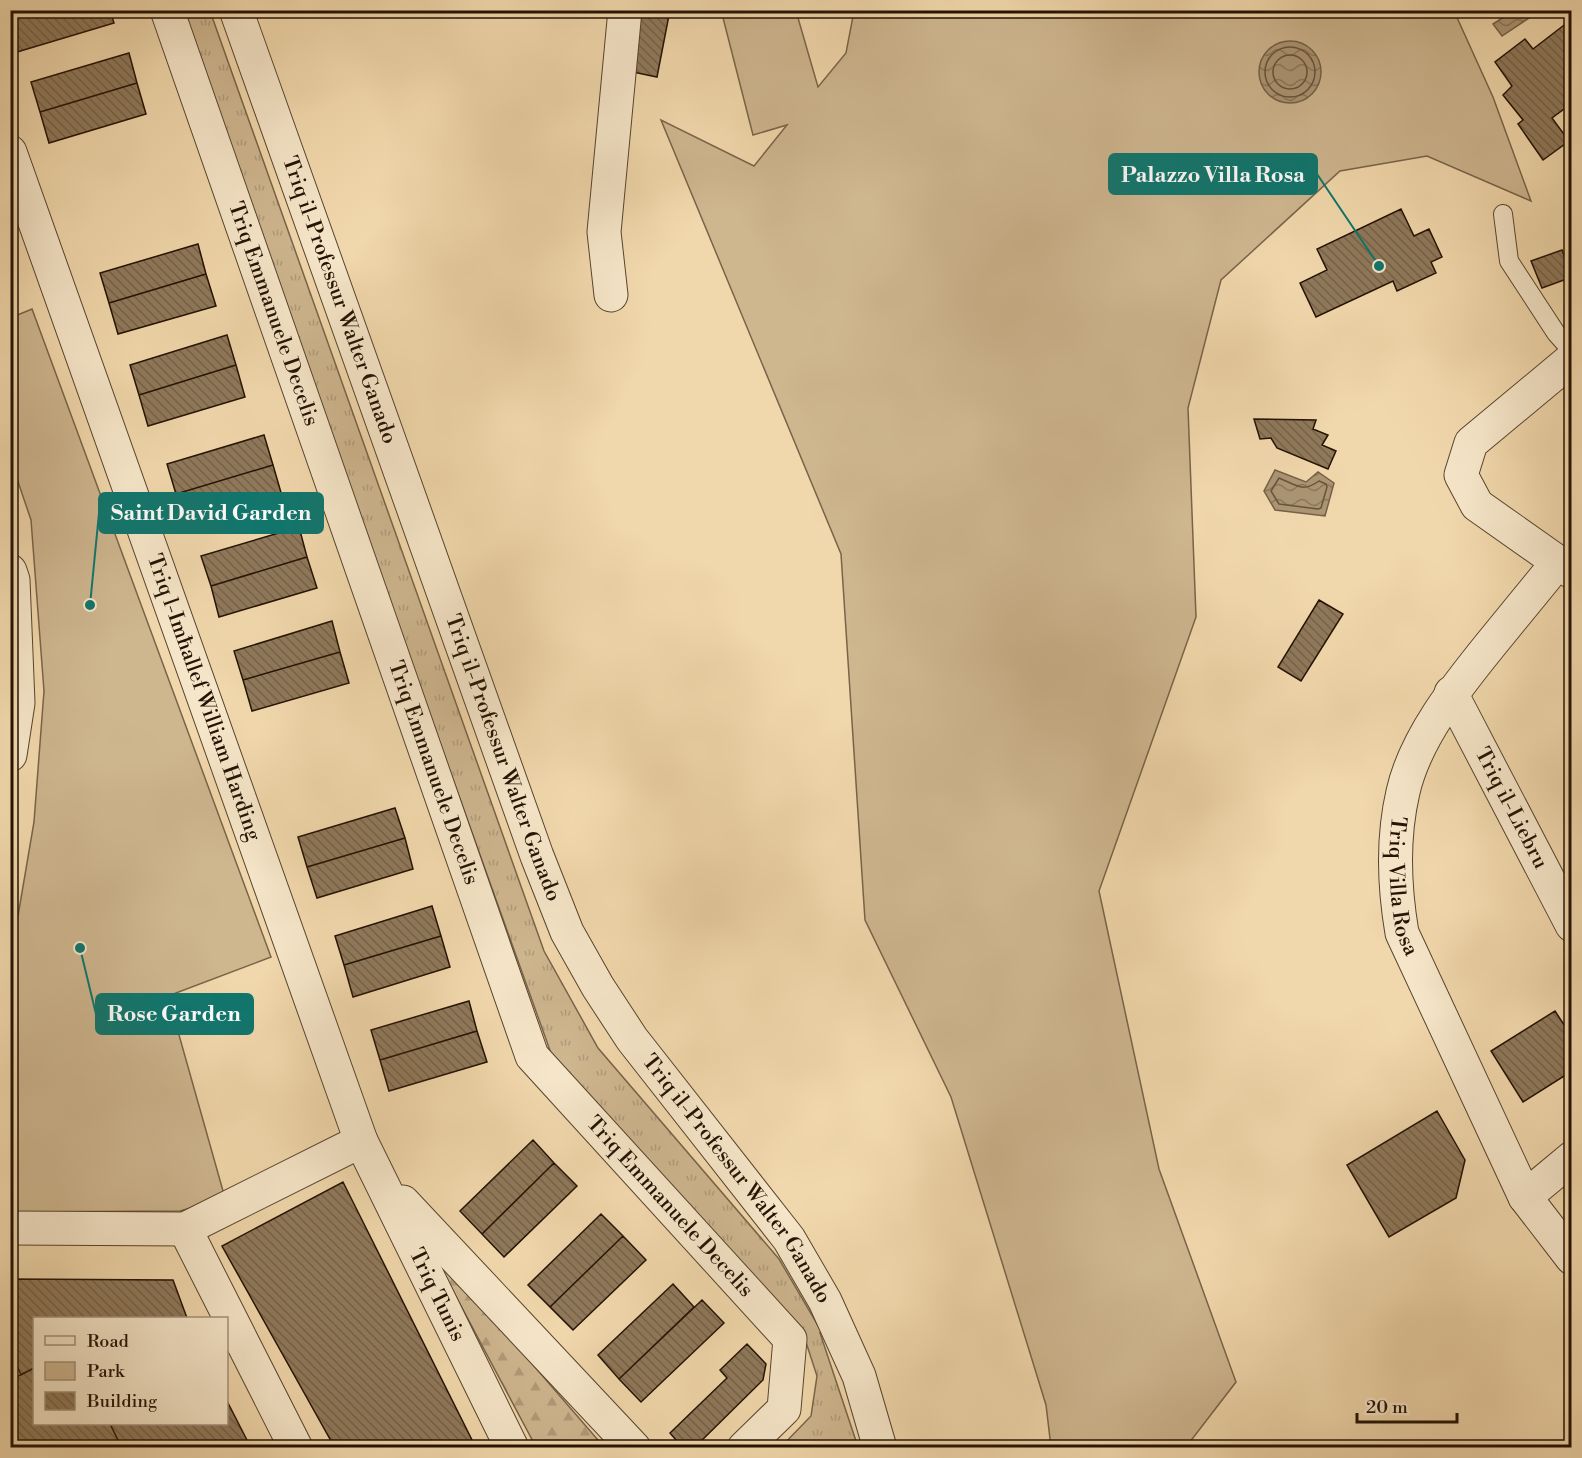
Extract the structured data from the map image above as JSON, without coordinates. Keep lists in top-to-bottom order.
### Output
{
  "streets": {
    "street": [
      "Triq il-Professur Walter Ganado",
      "Triq Emmanuele Decelis",
      "Triq l-Imħallef William Harding",
      "Triq il-Liebru",
      "Triq Villa Rosa",
      "Triq Tunis"
    ]
  },
  "crossings": [
    ["Triq l-Imħallef William Harding", "Triq Tunis"],
    ["Triq il-Liebru", "Triq Villa Rosa"]
  ],
  "places": ["Palazzo Villa Rosa", "Saint David Garden", "Rose Garden"],
  "legend": ["Road", "Park", "Building"],
  "scale_bar": "20 m"
}
